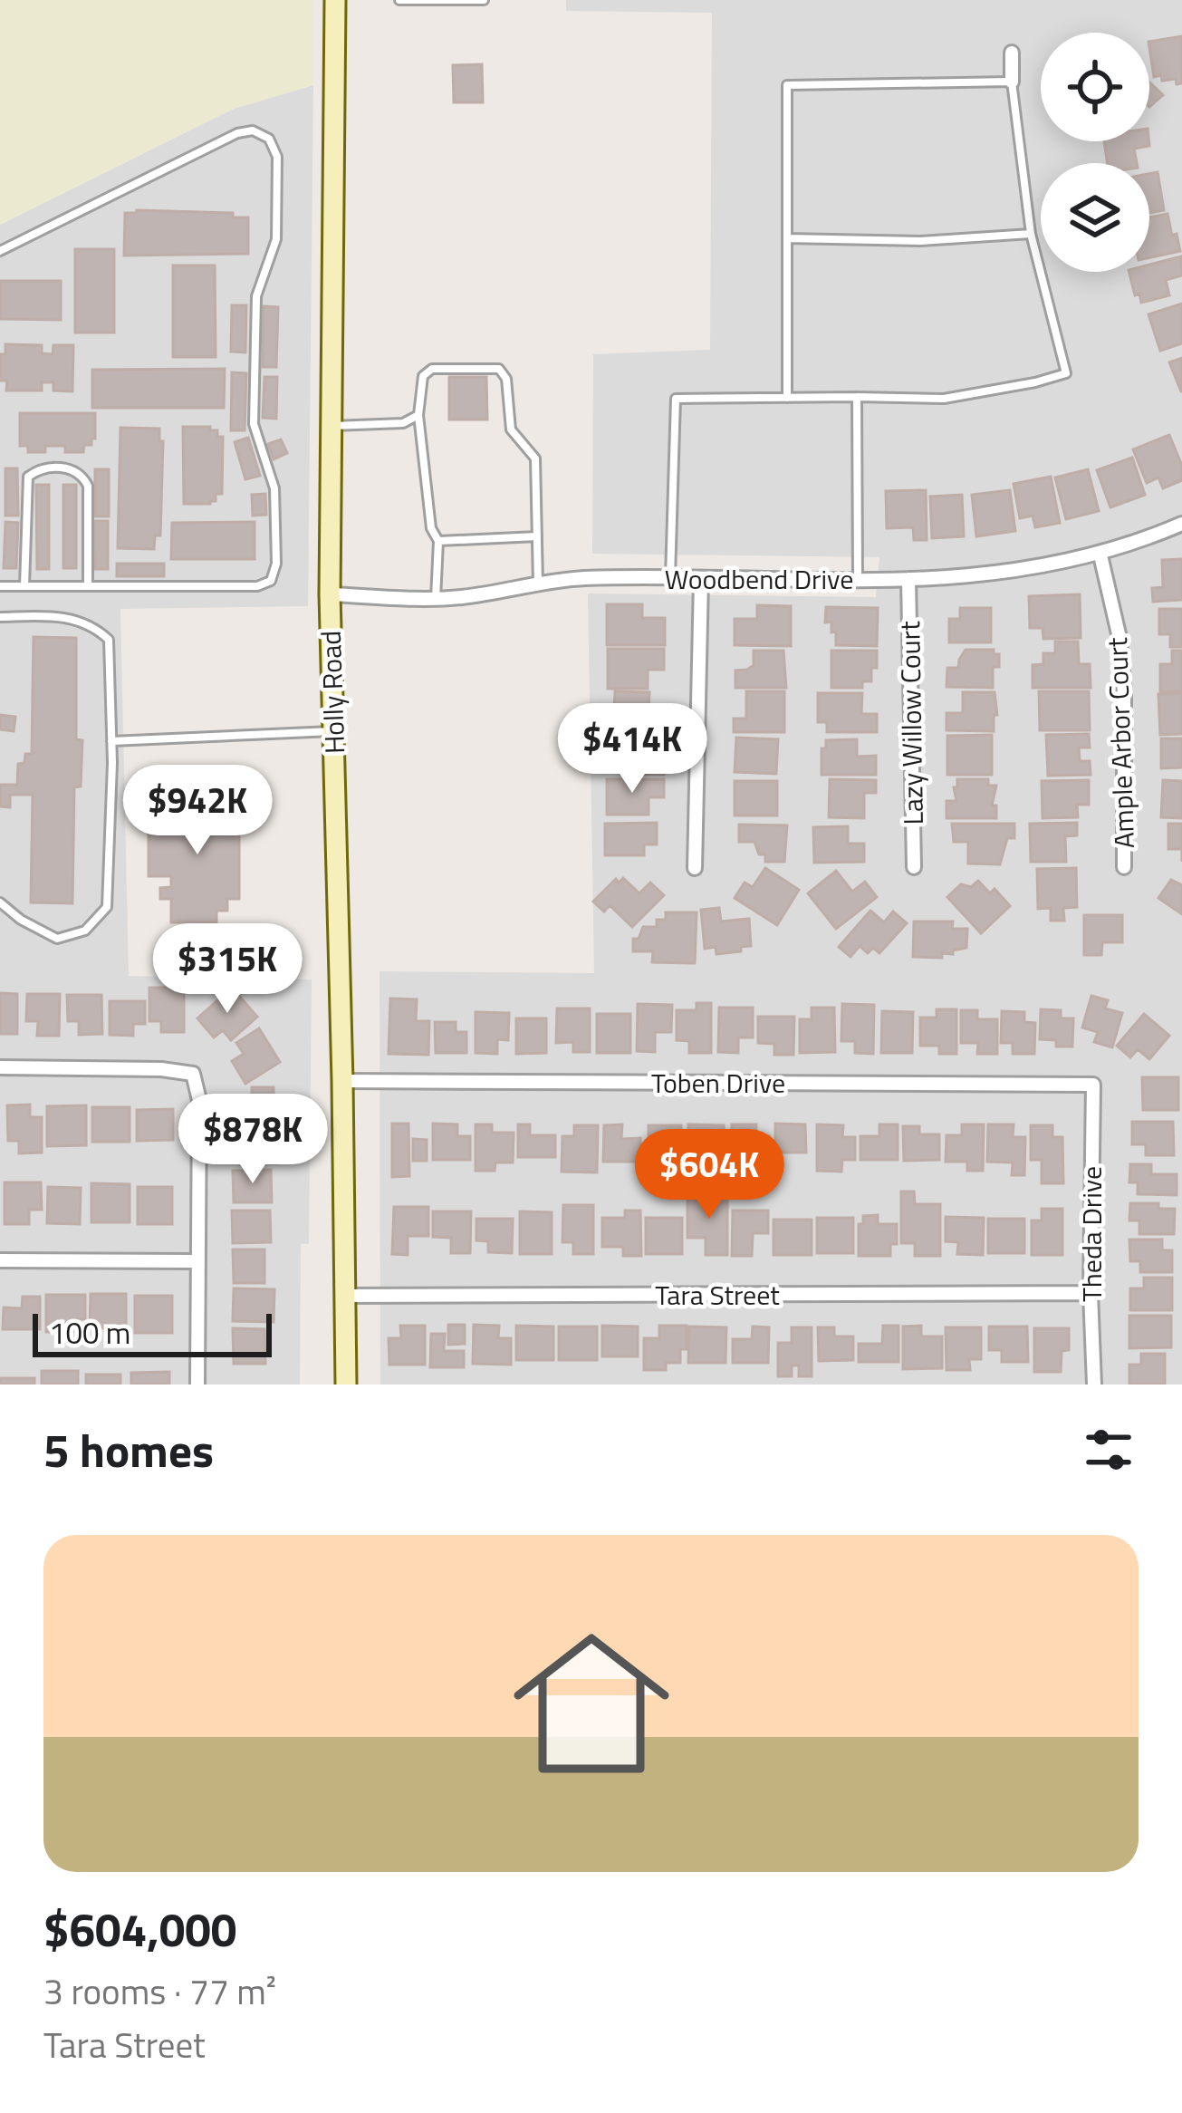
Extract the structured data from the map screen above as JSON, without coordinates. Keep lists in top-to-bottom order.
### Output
{
  "streets": {
    "main road": ["Holly Road"],
    "street": [
      "Woodbend Drive",
      "Lazy Willow Court",
      "Ample Arbor Court",
      "Toben Drive",
      "Theda Drive",
      "Tara Street"
    ]
  },
  "crossings": [
    ["Woodbend Drive", "Holly Road"],
    ["Woodbend Drive", "Lazy Willow Court"],
    ["Woodbend Drive", "Ample Arbor Court"],
    ["Holly Road", "Toben Drive"],
    ["Holly Road", "Tara Street"],
    ["Toben Drive", "Theda Drive"],
    ["Theda Drive", "Tara Street"]
  ],
  "scale_bar": "100 m",
  "page": {
    "price": [
      "$414K",
      "$942K",
      "$315K",
      "$878K",
      "$604K"
    ],
    "scale": "100 m",
    "heading": "5 homes",
    "list": [
      {
        "name": "$604,000",
        "note": "3 rooms · 77 m² · Tara Street"
      }
    ]
  }
}
